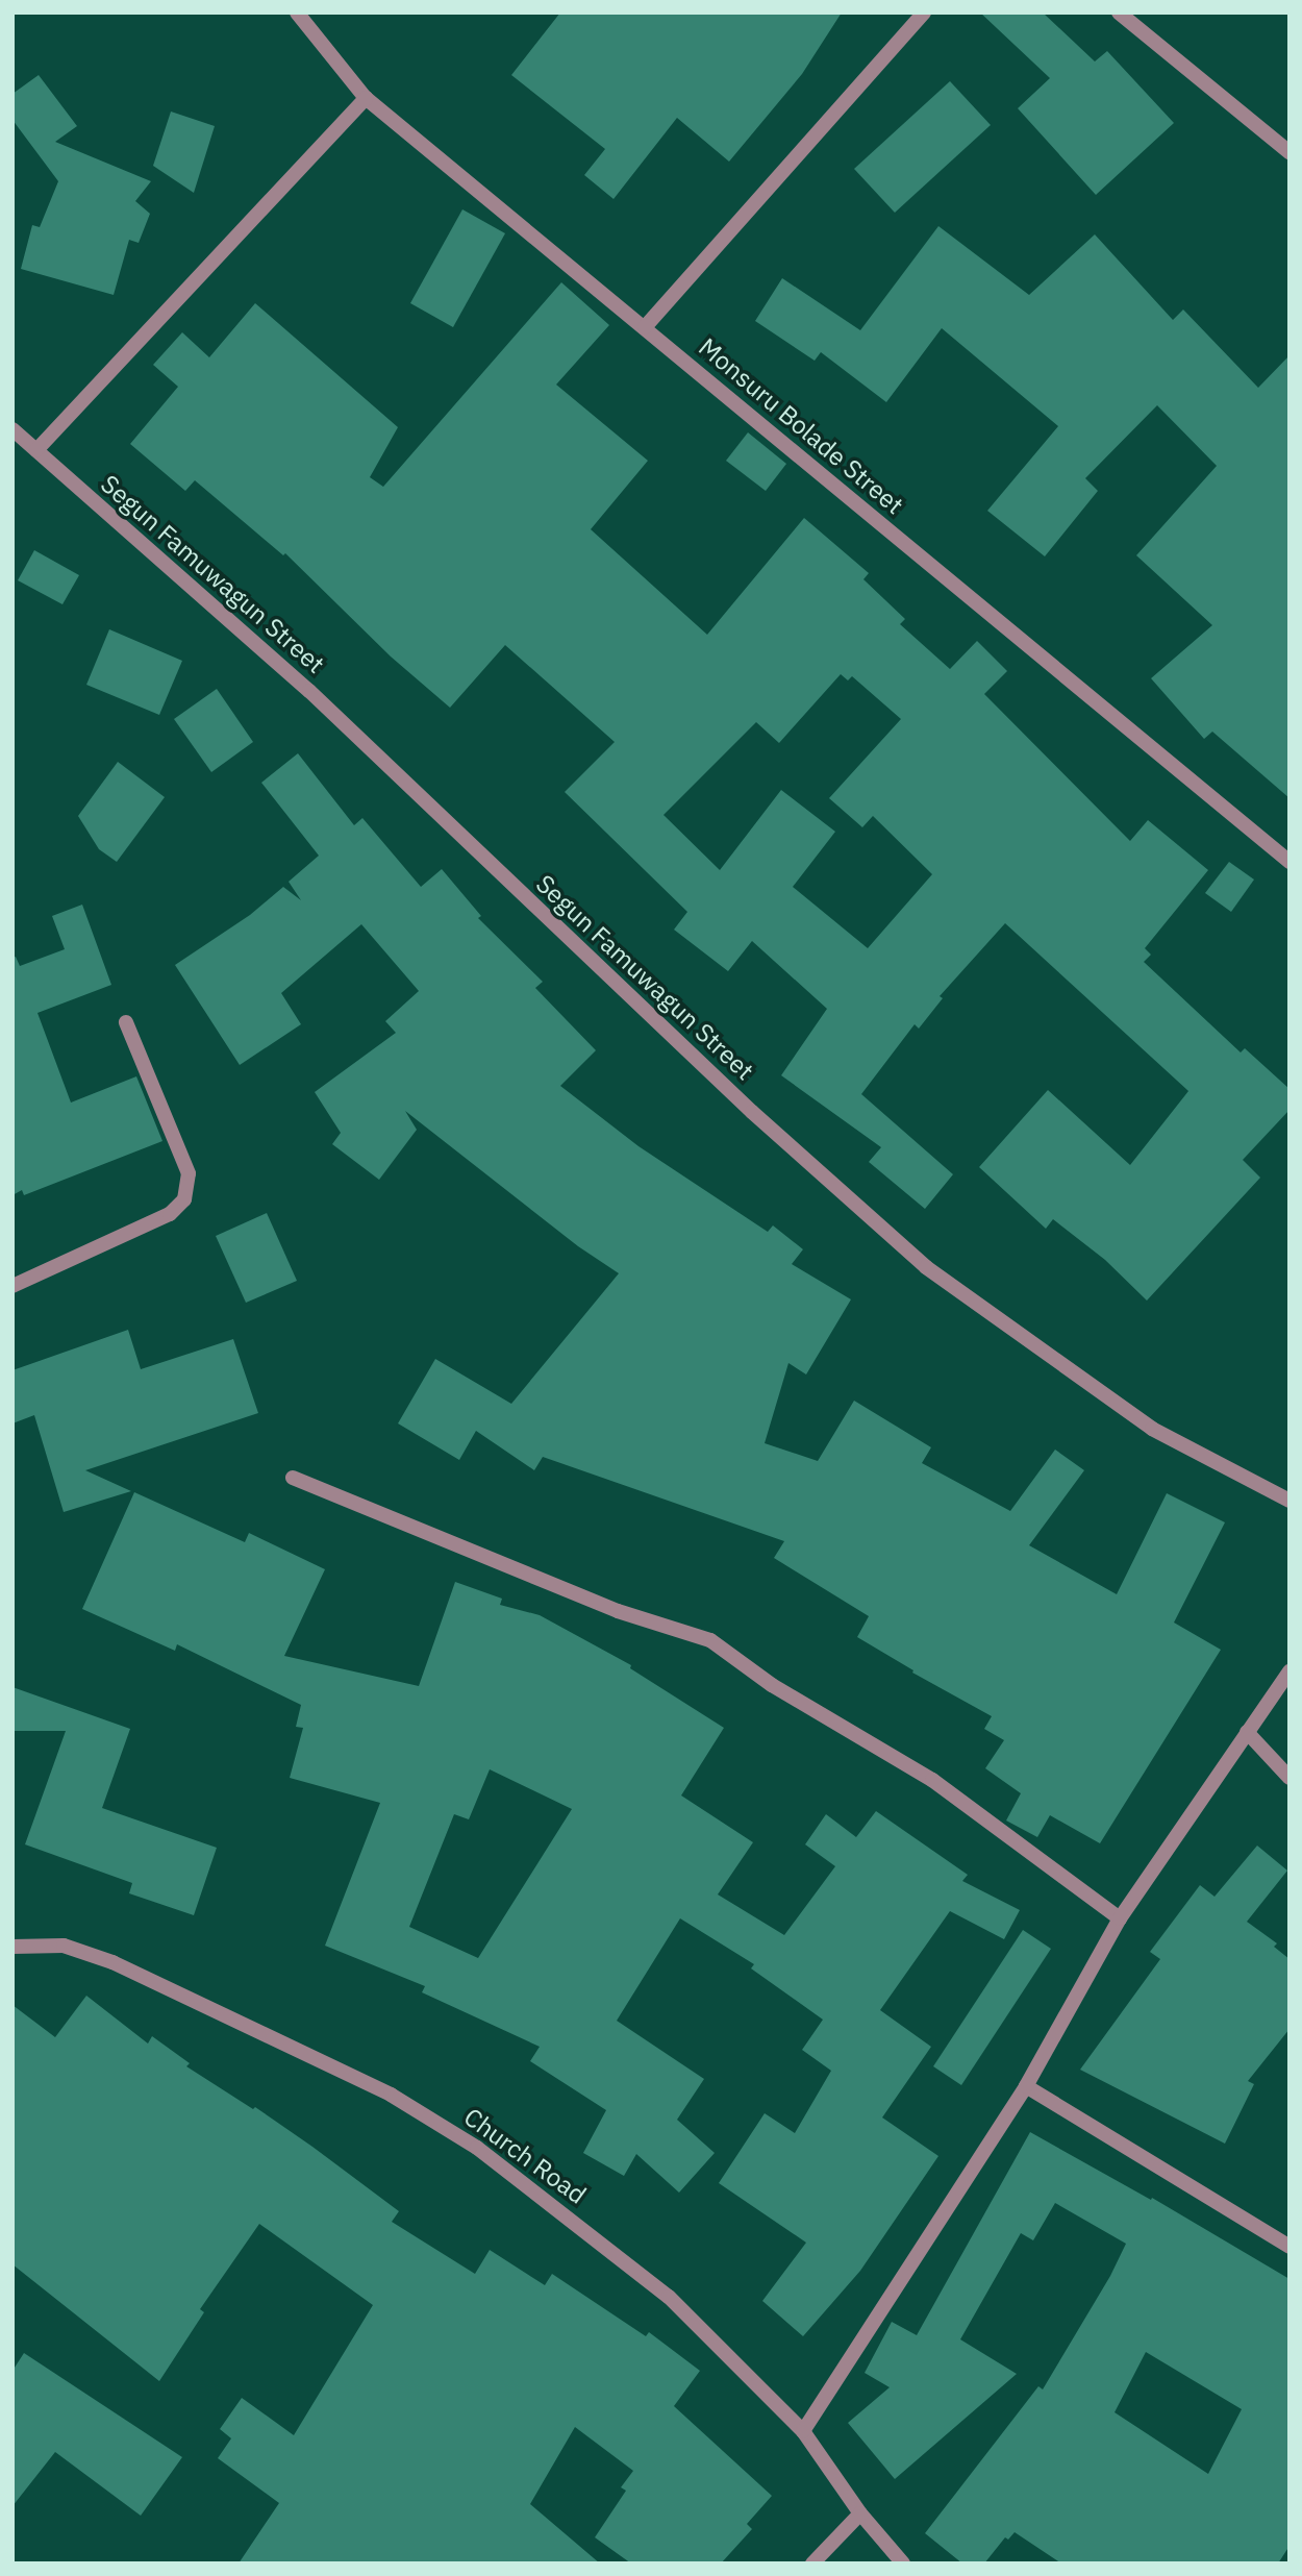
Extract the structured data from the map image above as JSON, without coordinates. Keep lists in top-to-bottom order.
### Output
{
  "streets": {
    "street": ["Monsuru Bolade Street", "Segun Famuwagun Street", "Church Road"]
  }
}
